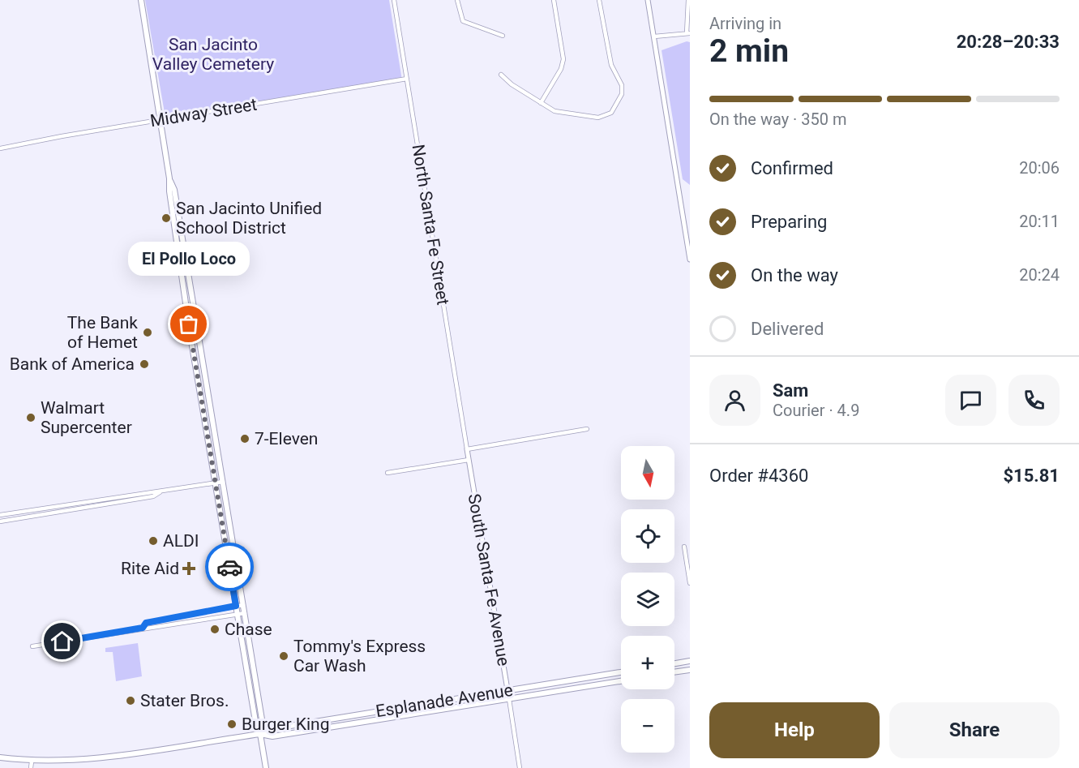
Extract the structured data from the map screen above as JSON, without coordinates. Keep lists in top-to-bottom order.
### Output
{
  "streets": {
    "main road": ["Esplanade Avenue"],
    "street": ["Midway Street", "North Santa Fe Street", "South Santa Fe Avenue"]
  },
  "crossings": [
    ["Midway Street", "North Santa Fe Street"],
    ["North Santa Fe Street", "South Santa Fe Avenue"],
    ["South Santa Fe Avenue", "Esplanade Avenue"]
  ],
  "parks": ["San Jacinto Valley Cemetery"],
  "places": {
    "other": [
      "San Jacinto Unified School District",
      "El Pollo Loco",
      "The Bank of Hemet",
      "Bank of America",
      "Walmart Supercenter",
      "7-Eleven",
      "ALDI",
      "Chase",
      "Tommy's Express Car Wash",
      "Stater Bros.",
      "Burger King"
    ],
    "health": ["Rite Aid"]
  },
  "north": "bottom",
  "page": {
    "heading": ["2 min", "Arriving in", "20:28–20:33"],
    "panel": [
      "Sam",
      "Courier · 4.9",
      "Order #4360",
      "$15.81"
    ],
    "bar": "On the way · 350 m",
    "list": [
      ["Confirmed", "20:06"],
      ["Preparing", "20:11"],
      ["On the way", "20:24"],
      "Delivered"
    ],
    "bubble": "El Pollo Loco",
    "map_buttons": ["+", "−"],
    "buttons": ["Help", "Share"]
  }
}
